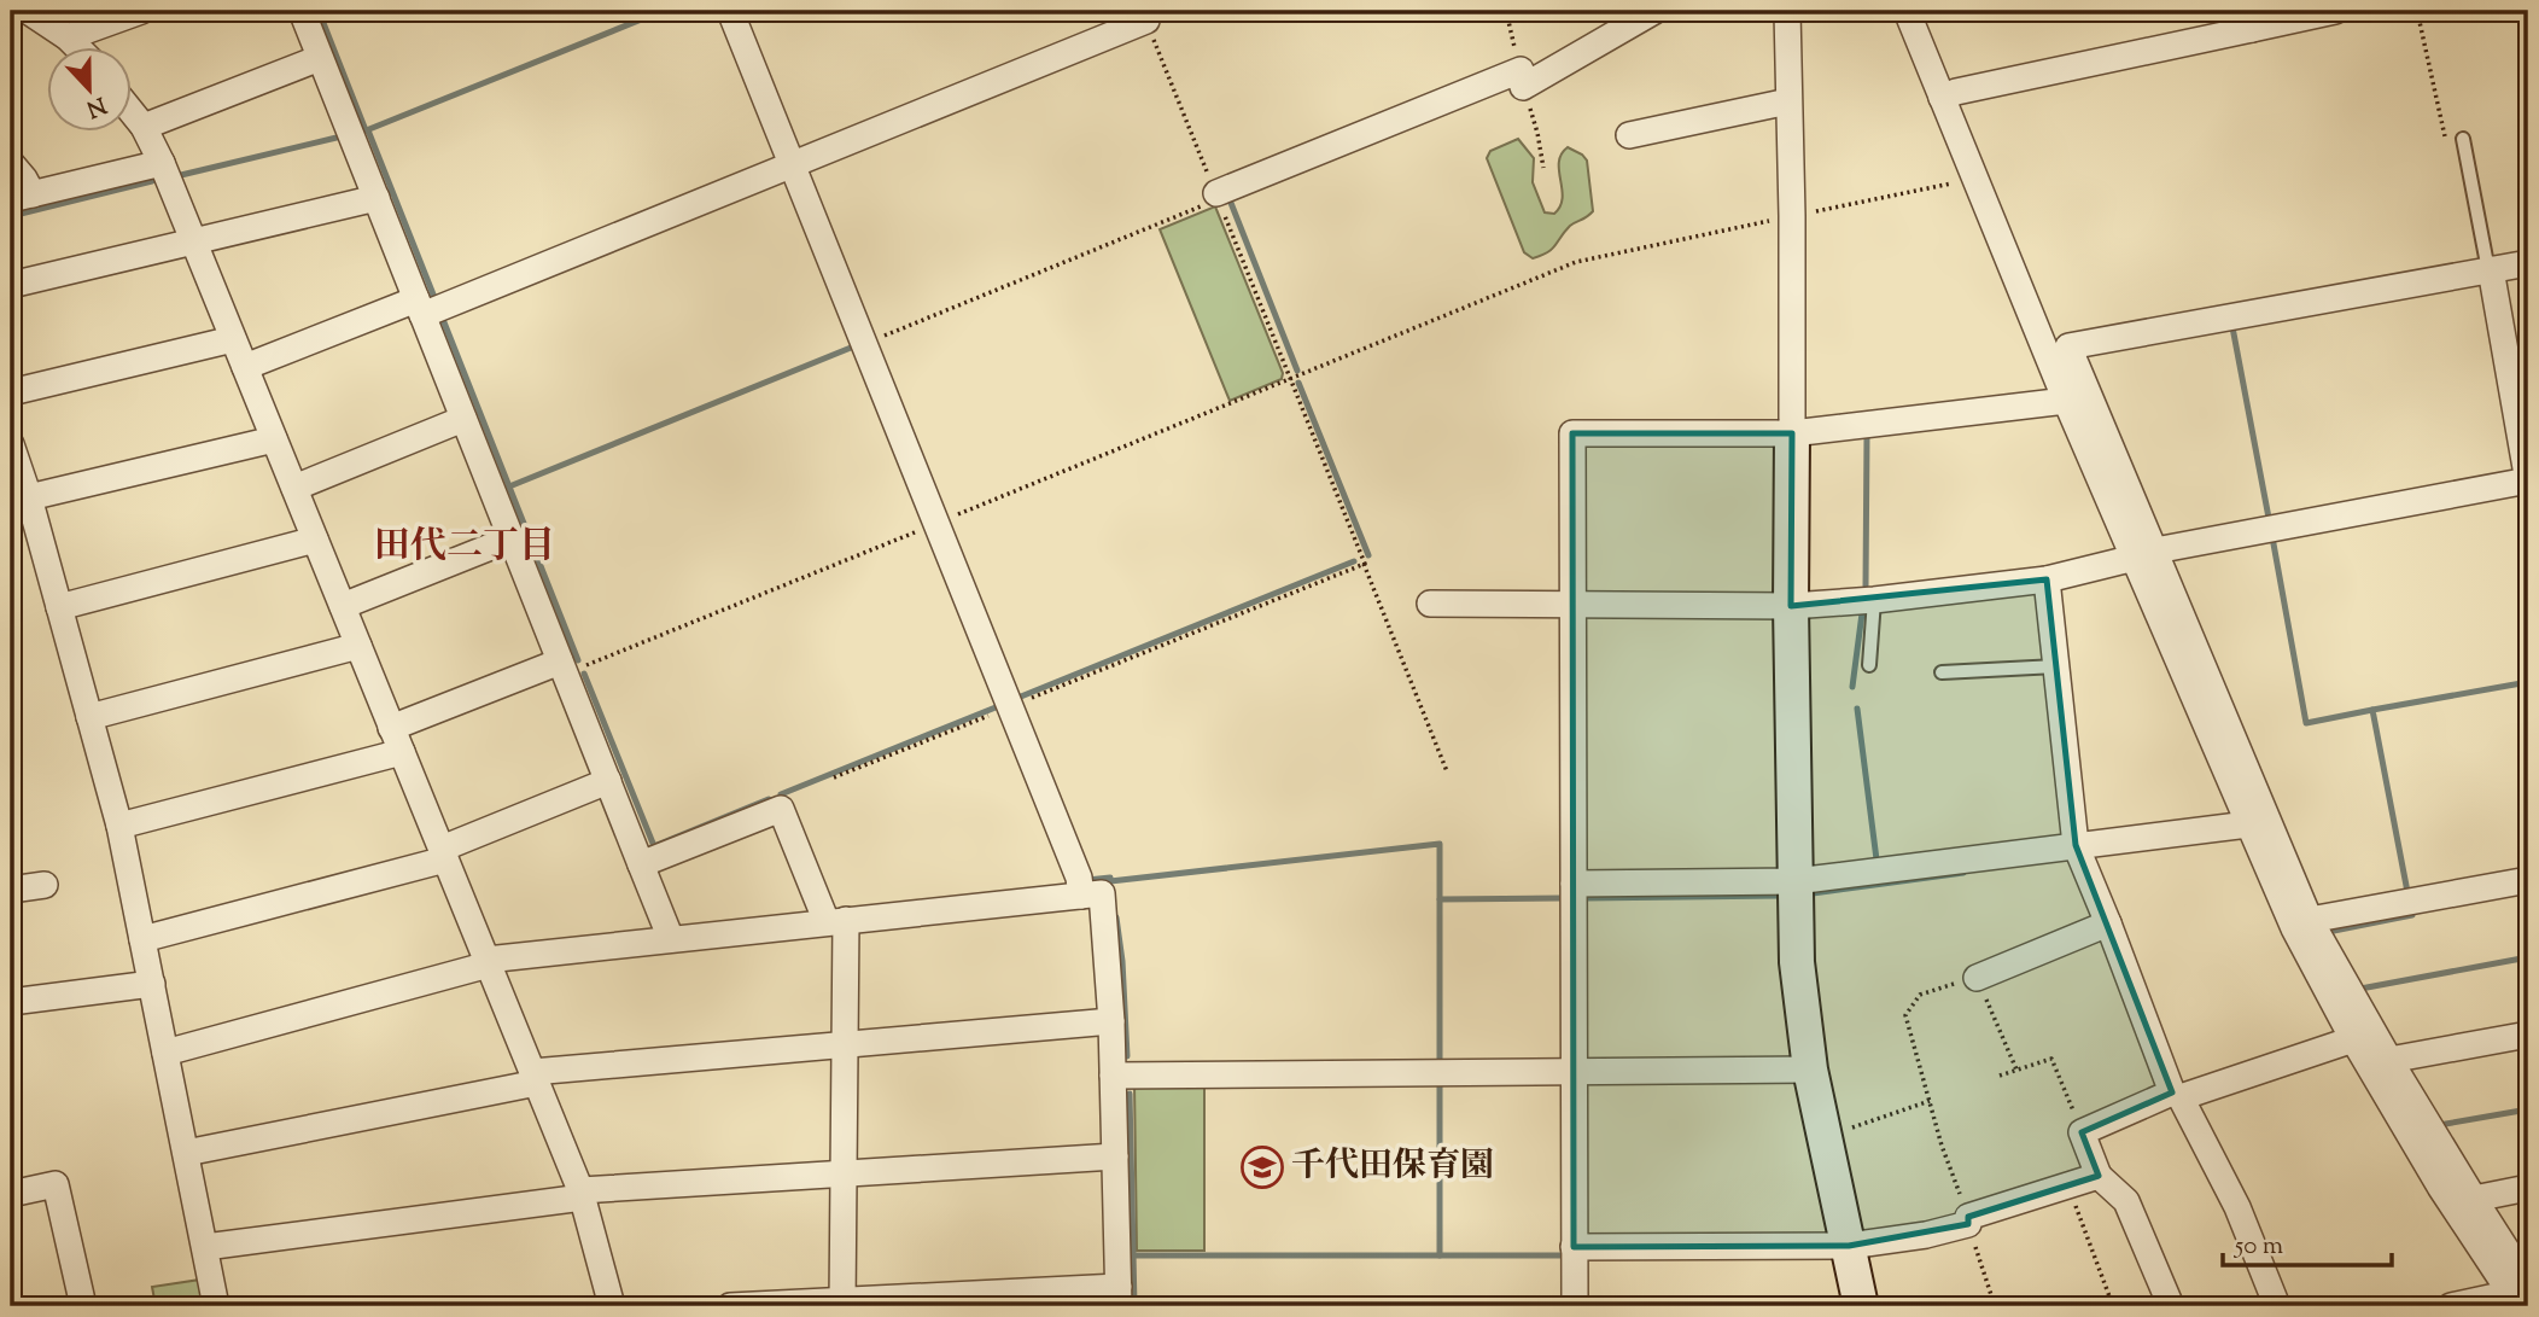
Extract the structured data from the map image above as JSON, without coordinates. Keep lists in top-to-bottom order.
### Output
{
  "districts": ["田代二丁目"],
  "places": {
    "school or university": ["千代田保育園"]
  },
  "scale_bar": "50 m",
  "north": "bottom"
}
